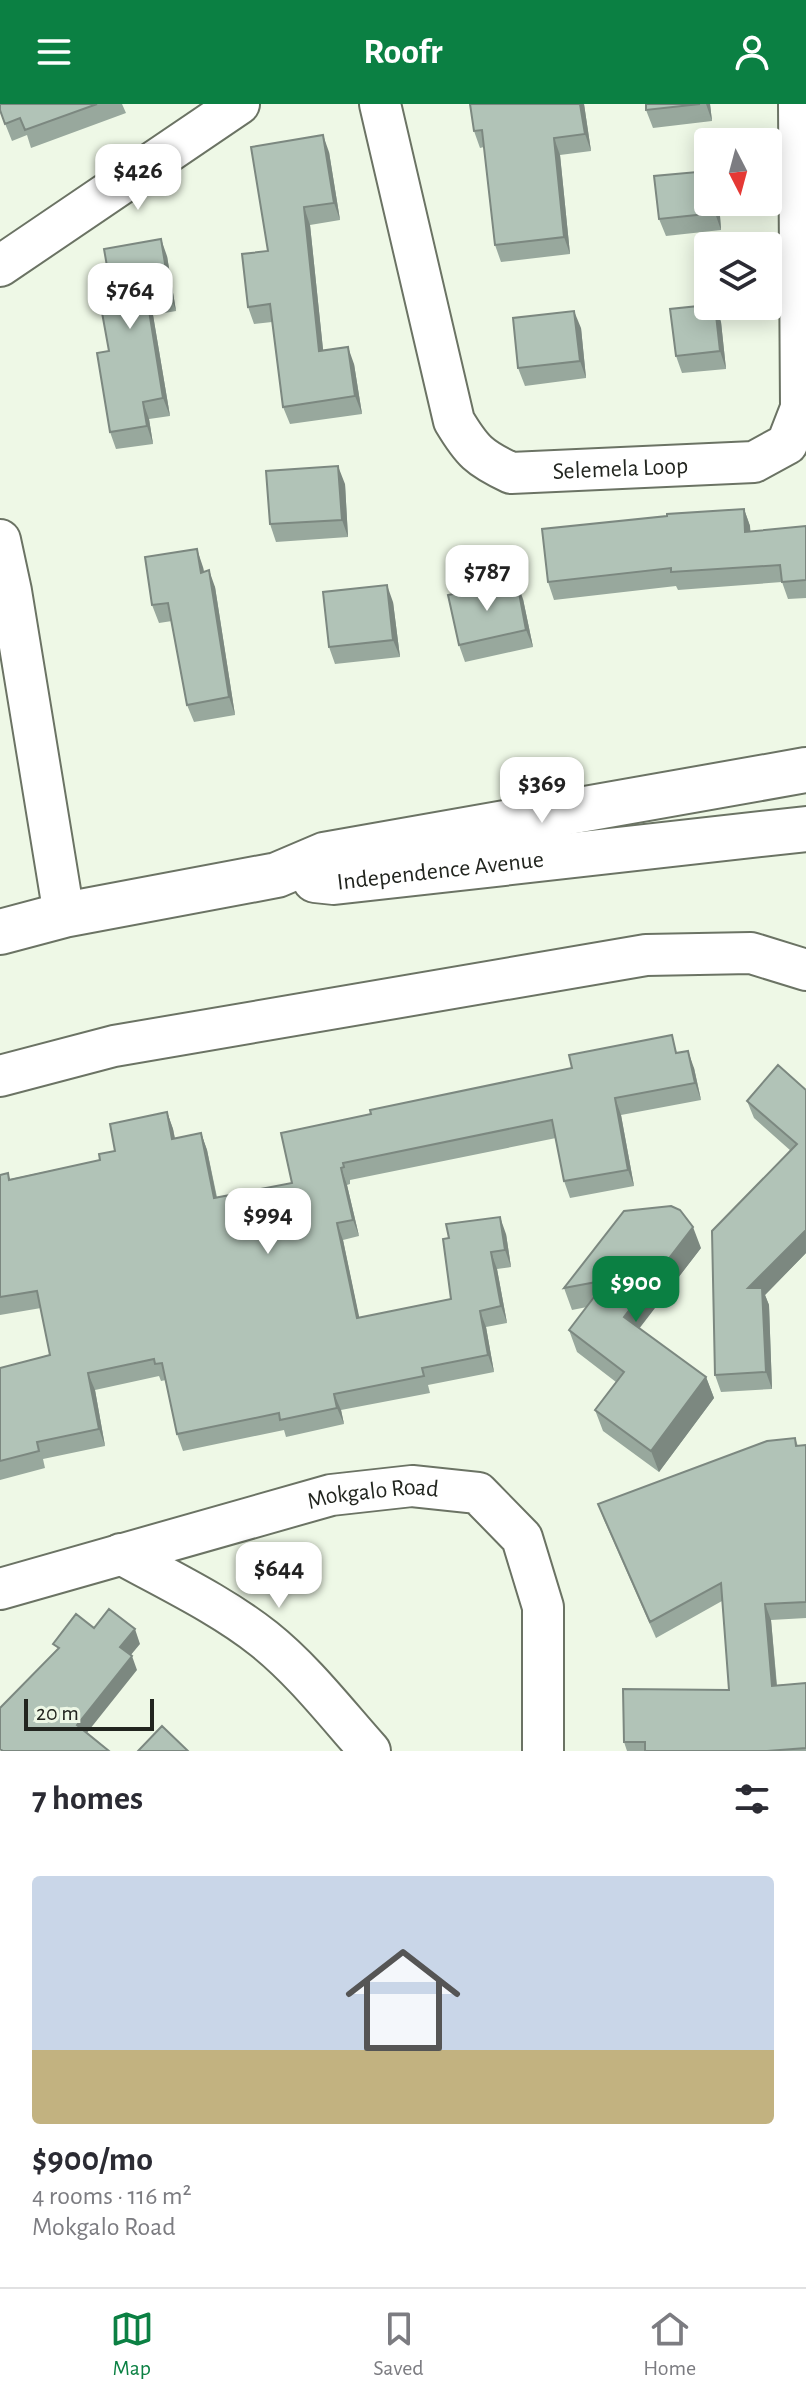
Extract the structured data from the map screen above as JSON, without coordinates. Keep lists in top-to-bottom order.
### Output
{
  "streets": {
    "street": ["Selemela Loop", "Independence Avenue", "Mokgalo Road"]
  },
  "scale_bar": "20 m",
  "north": "bottom",
  "page": {
    "header": "Roofr",
    "price": [
      "$426",
      "$764",
      "$787",
      "$369",
      "$994",
      "$900",
      "$644"
    ],
    "scale": "20 m",
    "heading": "7 homes",
    "list": [
      {
        "name": "$900/mo",
        "note": "4 rooms · 116 m² · Mokgalo Road"
      }
    ],
    "tabs": ["Map", "Saved", "Home"]
  }
}
